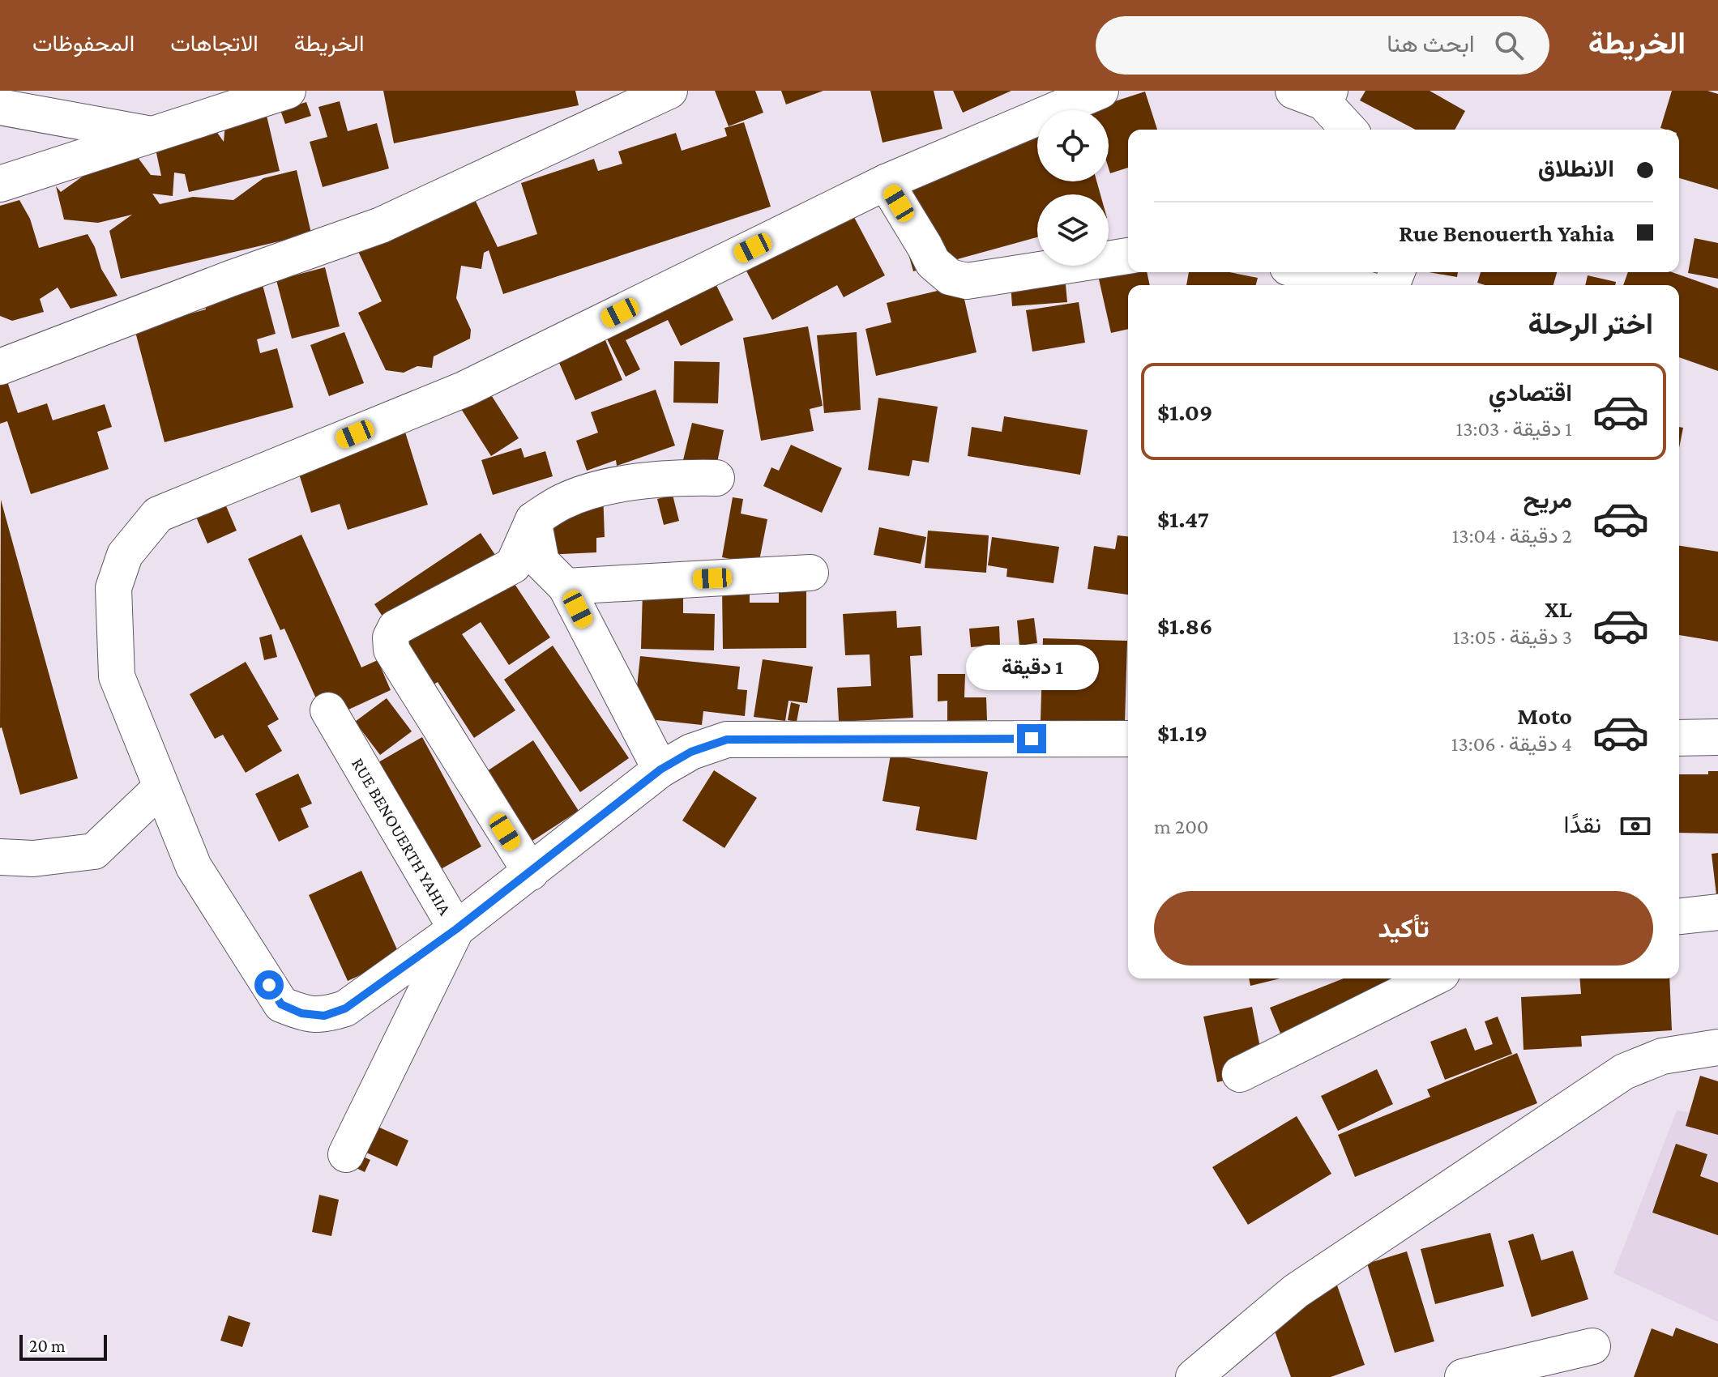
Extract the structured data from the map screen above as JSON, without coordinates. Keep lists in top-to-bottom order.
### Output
{
  "streets": {
    "street": ["RUE BENOUERTH YAHIA"]
  },
  "scale_bar": "20 m",
  "page": {
    "header": "الخريطة",
    "search": "ابحث هنا",
    "nav": ["الخريطة", "الاتجاهات", "المحفوظات"],
    "banner": ["الانطلاق", "Rue Benouerth Yahia"],
    "heading": "اختر الرحلة",
    "list": [
      {
        "name": "اقتصادي",
        "note": "1 دقيقة · 13:03",
        "value": "$1.09"
      },
      {
        "name": "مريح",
        "note": "2 دقيقة · 13:04",
        "value": "$1.47"
      },
      {
        "name": "XL",
        "note": "3 دقيقة · 13:05",
        "value": "$1.86"
      },
      {
        "name": "Moto",
        "note": "4 دقيقة · 13:06",
        "value": "$1.19"
      }
    ],
    "bubble": "1 دقيقة",
    "pay": ["نقدًا", "200 m"],
    "buttons": "تأكيد",
    "scale": "20 m"
  }
}
